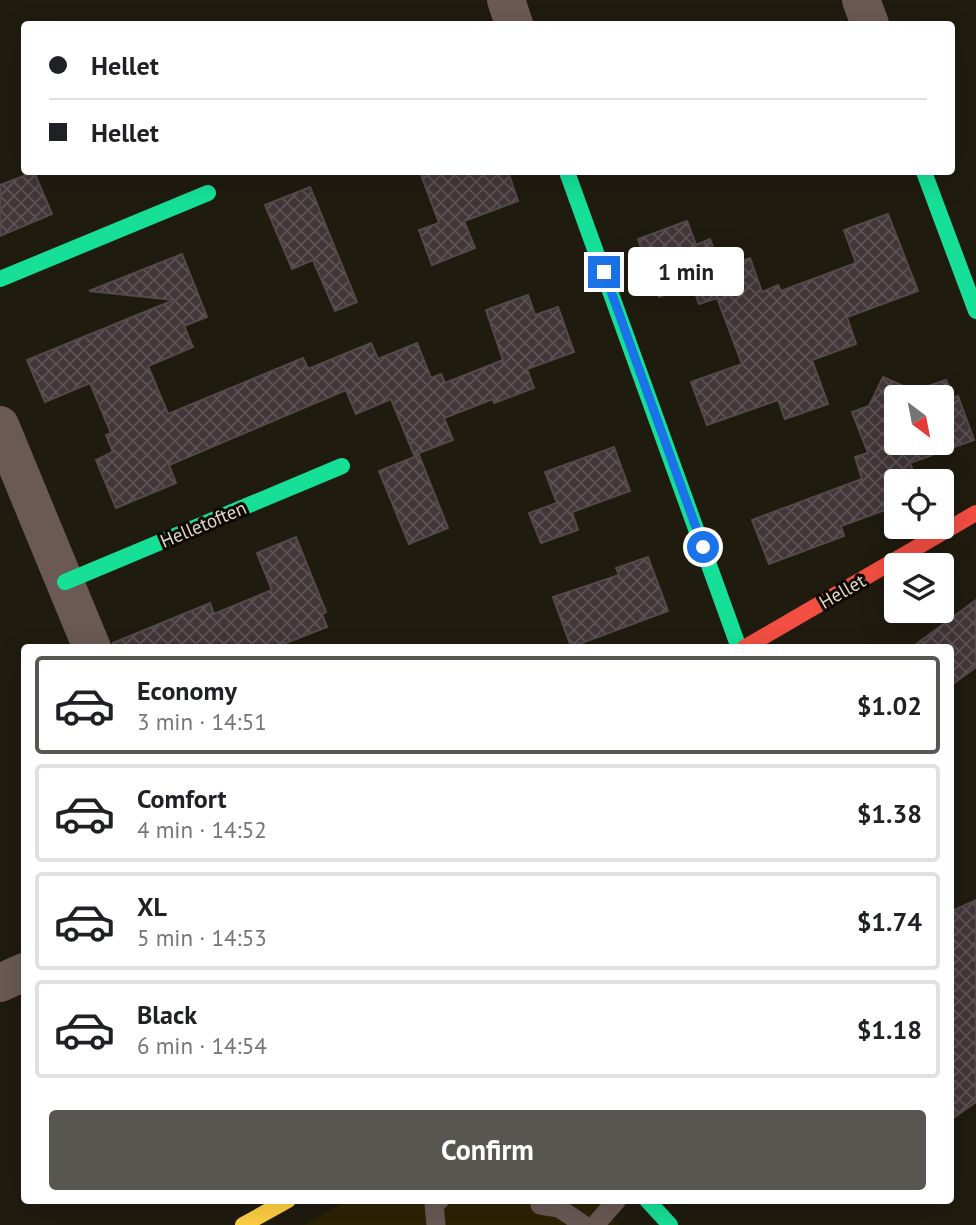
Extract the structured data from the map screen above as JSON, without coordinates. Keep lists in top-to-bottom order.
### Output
{
  "streets": {
    "street": ["Helletoften", "Hellet"]
  },
  "north": "bottom right",
  "page": {
    "banner": ["Hellet", "Hellet"],
    "bubble": "1 min",
    "list": [
      {
        "name": "Economy",
        "note": "3 min · 14:51",
        "value": "$1.02"
      },
      {
        "name": "Comfort",
        "note": "4 min · 14:52",
        "value": "$1.38"
      },
      {
        "name": "XL",
        "note": "5 min · 14:53",
        "value": "$1.74"
      },
      {
        "name": "Black",
        "note": "6 min · 14:54",
        "value": "$1.18"
      }
    ],
    "buttons": "Confirm"
  }
}
